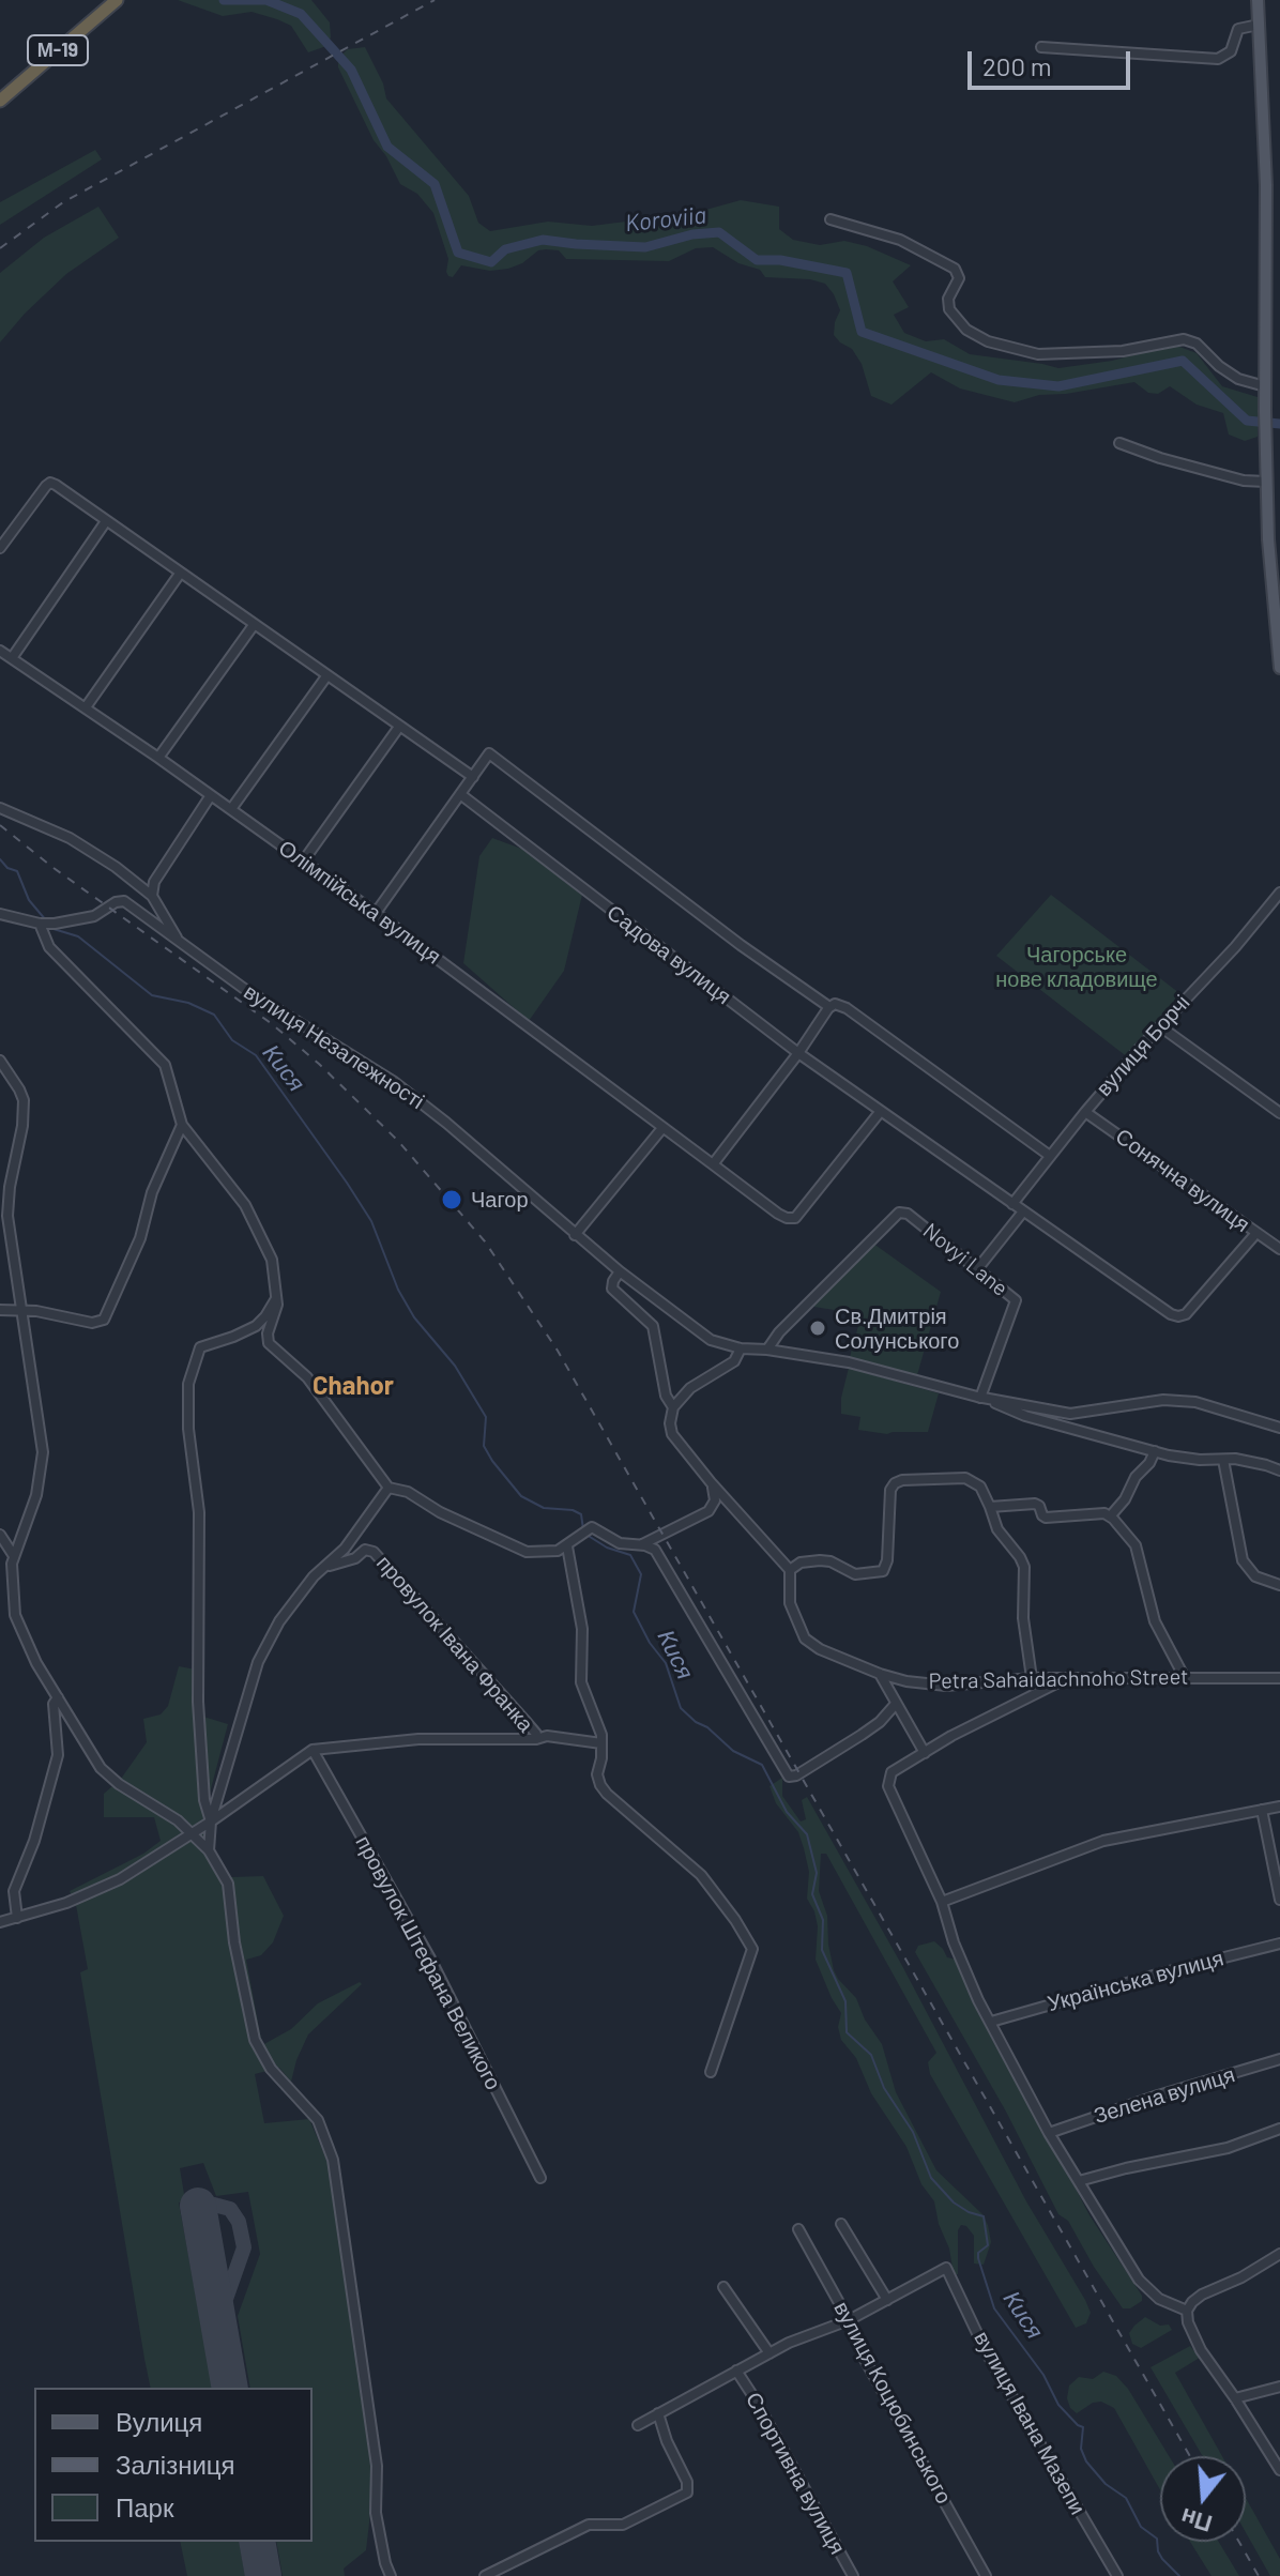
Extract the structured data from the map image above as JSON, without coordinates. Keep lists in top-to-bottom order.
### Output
{
  "streets": {
    "highway": ["М-19"],
    "street": [
      "Олімпійська вулиця",
      "Садова вулиця",
      "вулиця Борчі",
      "вулиця Незалежності",
      "Сонячна вулиця",
      "Novyi Lane",
      "провулок Івана Франка",
      "Petra Sahaidachnoho Street",
      "провулок Штефана Великого",
      "Українська вулиця",
      "Зелена вулиця",
      "вулиця Коцюбинського",
      "вулиця Івана Мазепи",
      "Спортивна вулиця"
    ]
  },
  "crossings": [
    ["Олімпійська вулиця", "Садова вулиця"],
    ["Садова вулиця", "вулиця Борчі"],
    ["Садова вулиця", "Сонячна вулиця"],
    ["вулиця Борчі", "Сонячна вулиця"],
    ["вулиця Незалежності", "Novyi Lane"]
  ],
  "districts": ["Chahor"],
  "water": ["Koroviia", "Кися"],
  "parks": ["Чагорське нове кладовище"],
  "places": ["Чагор", "Св.Дмитрія Солунського"],
  "legend": ["Вулиця", "Залізниця", "Парк"],
  "scale_bar": "200 m",
  "north": "bottom"
}
